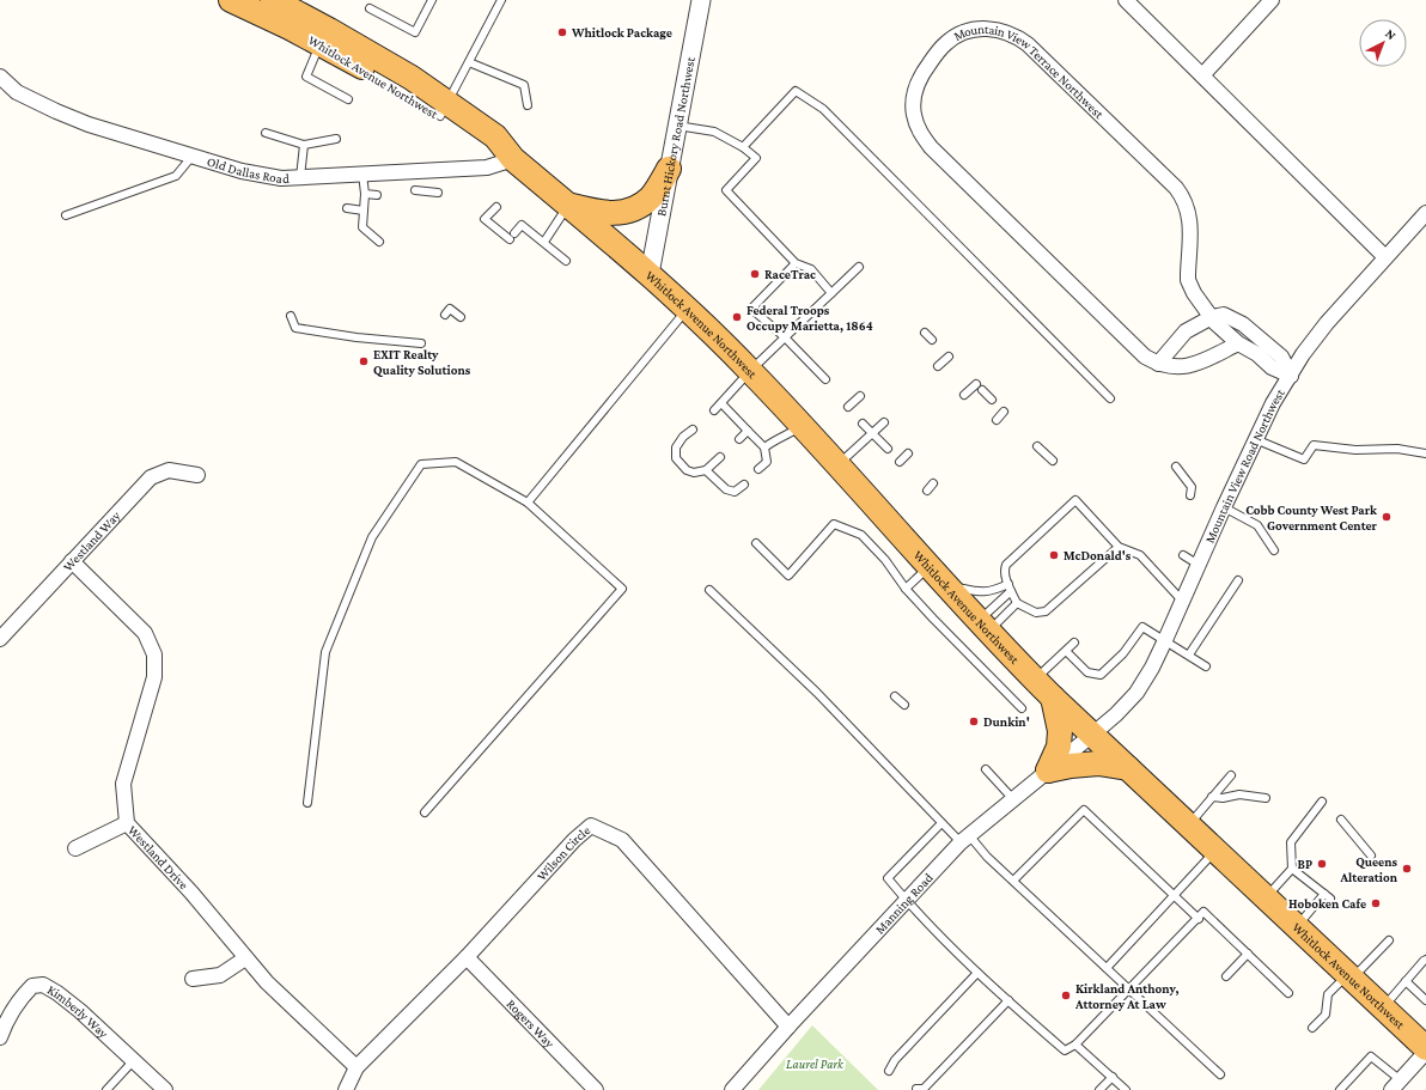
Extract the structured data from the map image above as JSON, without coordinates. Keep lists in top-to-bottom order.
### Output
{
  "streets": {
    "highway": ["Whitlock Avenue Northwest"],
    "street": [
      "Mountain View Terrace Northwest",
      "Burnt Hickory Road Northwest",
      "Old Dallas Road",
      "Mountain View Road Northwest",
      "Westland Way",
      "Wilson Circle",
      "Westland Drive",
      "Manning Road",
      "Kimberly Way",
      "Rogers Way"
    ]
  },
  "crossings": [
    ["Whitlock Avenue Northwest", "Burnt Hickory Road Northwest"],
    ["Whitlock Avenue Northwest", "Old Dallas Road"],
    ["Whitlock Avenue Northwest", "Mountain View Road Northwest"],
    ["Whitlock Avenue Northwest", "Manning Road"],
    ["Mountain View Terrace Northwest", "Mountain View Road Northwest"],
    ["Mountain View Road Northwest", "Manning Road"],
    ["Westland Way", "Westland Drive"],
    ["Wilson Circle", "Westland Drive"],
    ["Wilson Circle", "Manning Road"],
    ["Wilson Circle", "Rogers Way"]
  ],
  "parks": ["Laurel Park"],
  "places": [
    "Whitlock Package",
    "RaceTrac",
    "Federal Troops Occupy Marietta, 1864",
    "EXIT Realty Quality Solutions",
    "Cobb County West Park Government Center",
    "McDonald's",
    "Dunkin'",
    "BP",
    "Queens Alteration",
    "Hoboken Cafe",
    "Kirkland Anthony, Attorney At Law"
  ],
  "north": "top right"
}
